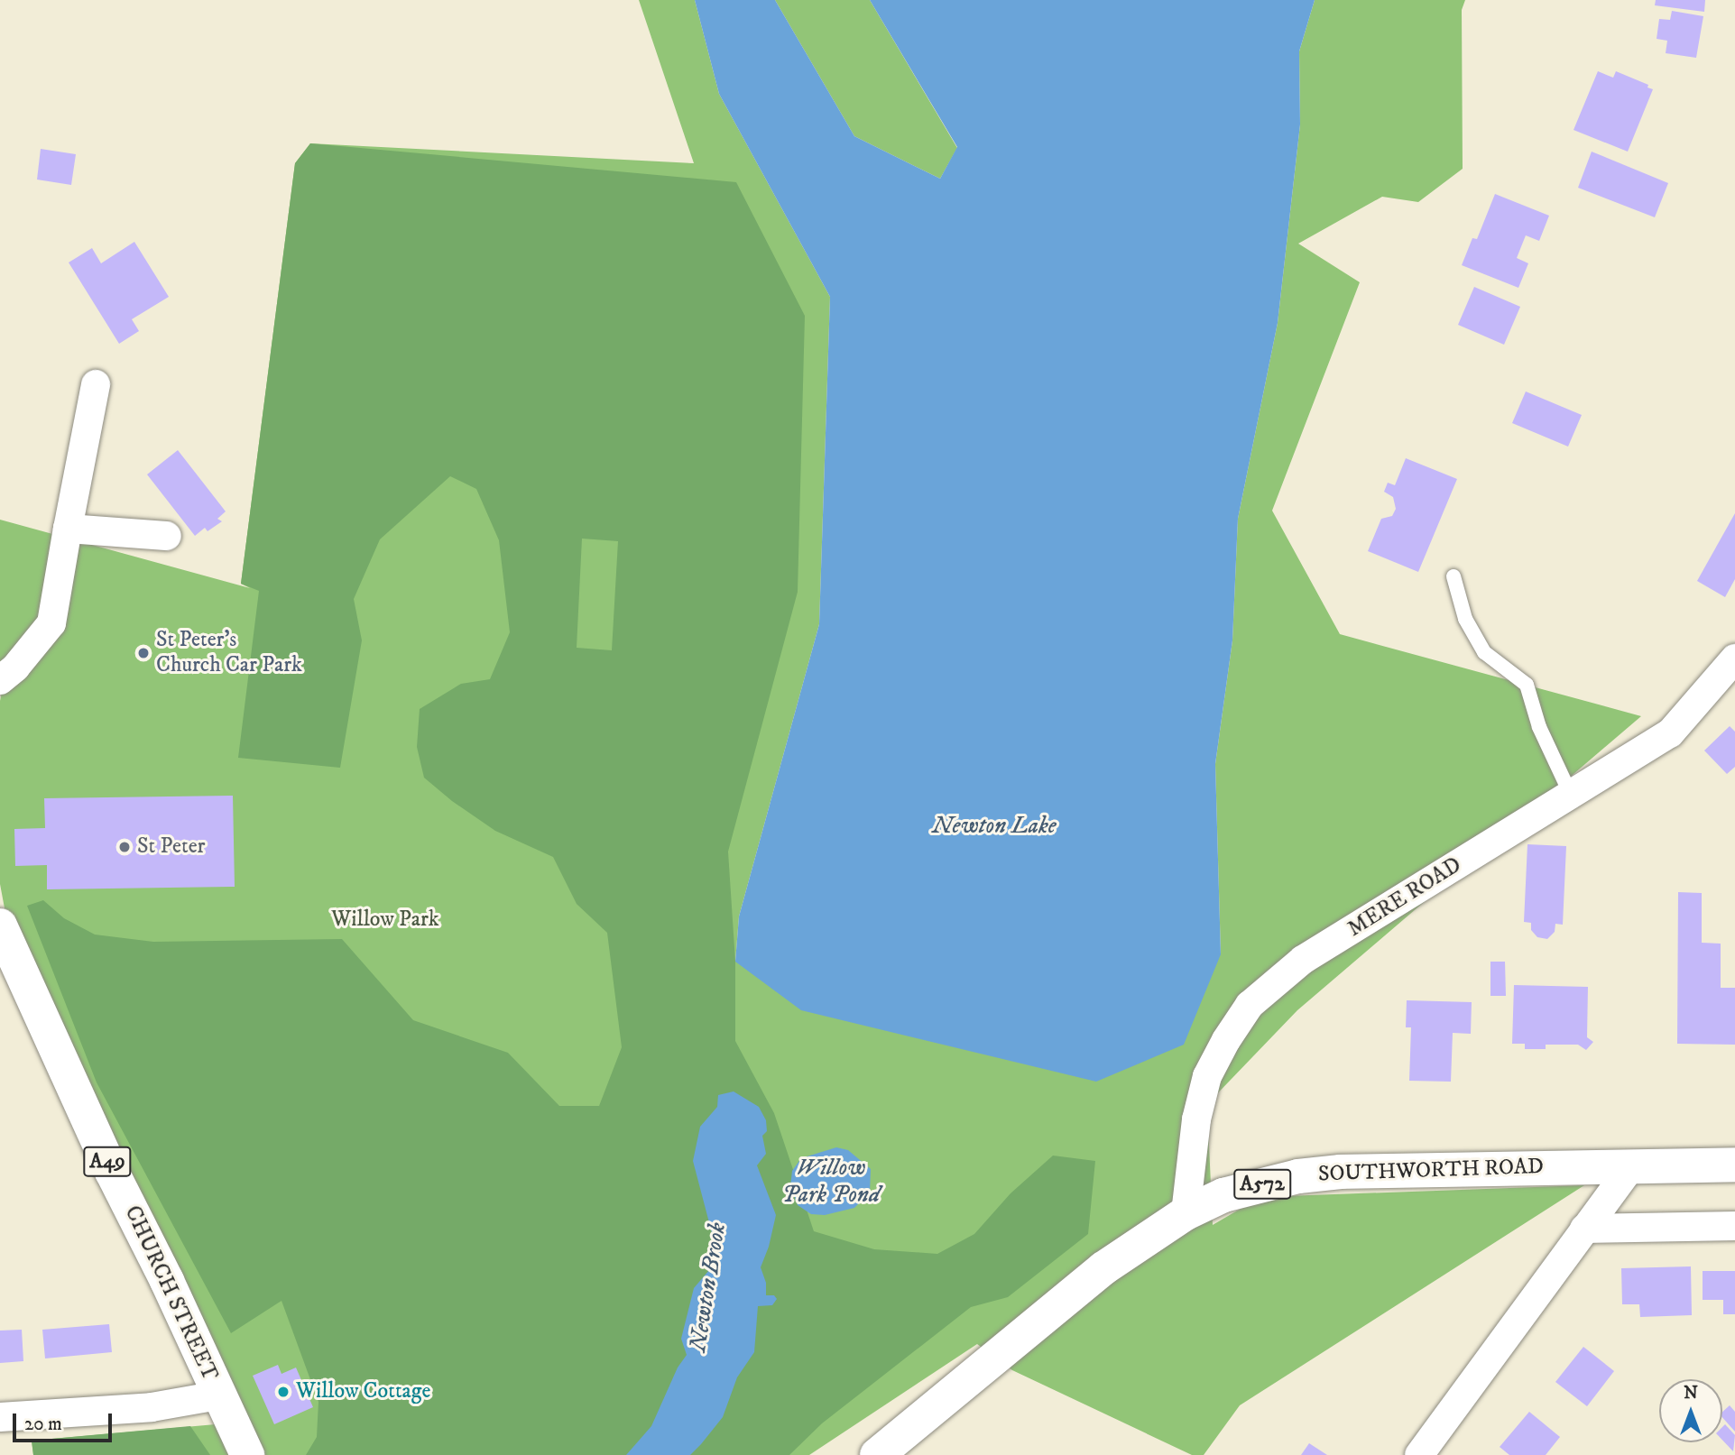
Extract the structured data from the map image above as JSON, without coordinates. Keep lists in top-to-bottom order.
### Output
{
  "streets": {
    "main road": [
      "A49",
      "SOUTHWORTH ROAD",
      "A572",
      "CHURCH STREET"
    ],
    "street": ["MERE ROAD"]
  },
  "crossings": [
    ["MERE ROAD", "SOUTHWORTH ROAD"]
  ],
  "water": ["Newton Lake", "Willow Park Pond", "Newton Brook"],
  "parks": ["Willow Park"],
  "places": ["St Peter's Church Car Park", "St Peter", "Willow Cottage"],
  "scale_bar": "20 m",
  "north": "top"
}
